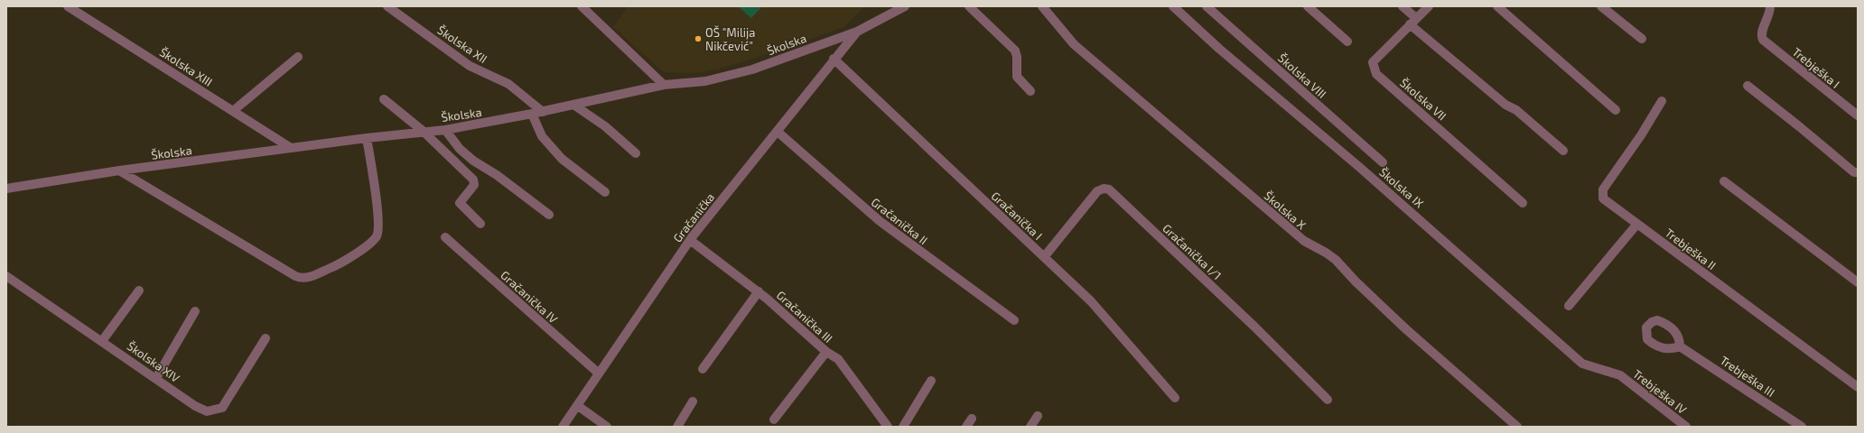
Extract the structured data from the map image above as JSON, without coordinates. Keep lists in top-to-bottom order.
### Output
{
  "streets": {
    "street": [
      "Školska XII",
      "Školska",
      "Školska XIII",
      "Trebješka I",
      "Školska VIII",
      "Školska VII",
      "Školska IX",
      "Školska X",
      "Gračanička I",
      "Gračanička",
      "Gračanička II",
      "Trebješka II",
      "Gračanička I/1",
      "Gračanička IV",
      "Gračanička III",
      "Školska XIV",
      "Trebješka III",
      "Trebješka IV"
    ]
  },
  "crossings": [
    ["Školska XII", "Školska"],
    ["Školska", "Školska XIII"],
    ["Školska", "Gračanička"],
    ["Školska IX", "Trebješka IV"],
    ["Gračanička I", "Gračanička"],
    ["Gračanička I", "Gračanička I/1"],
    ["Gračanička", "Gračanička II"],
    ["Gračanička", "Gračanička IV"],
    ["Gračanička", "Gračanička III"]
  ],
  "places": ["OŠ \"Milija Nikčević\""]
}
